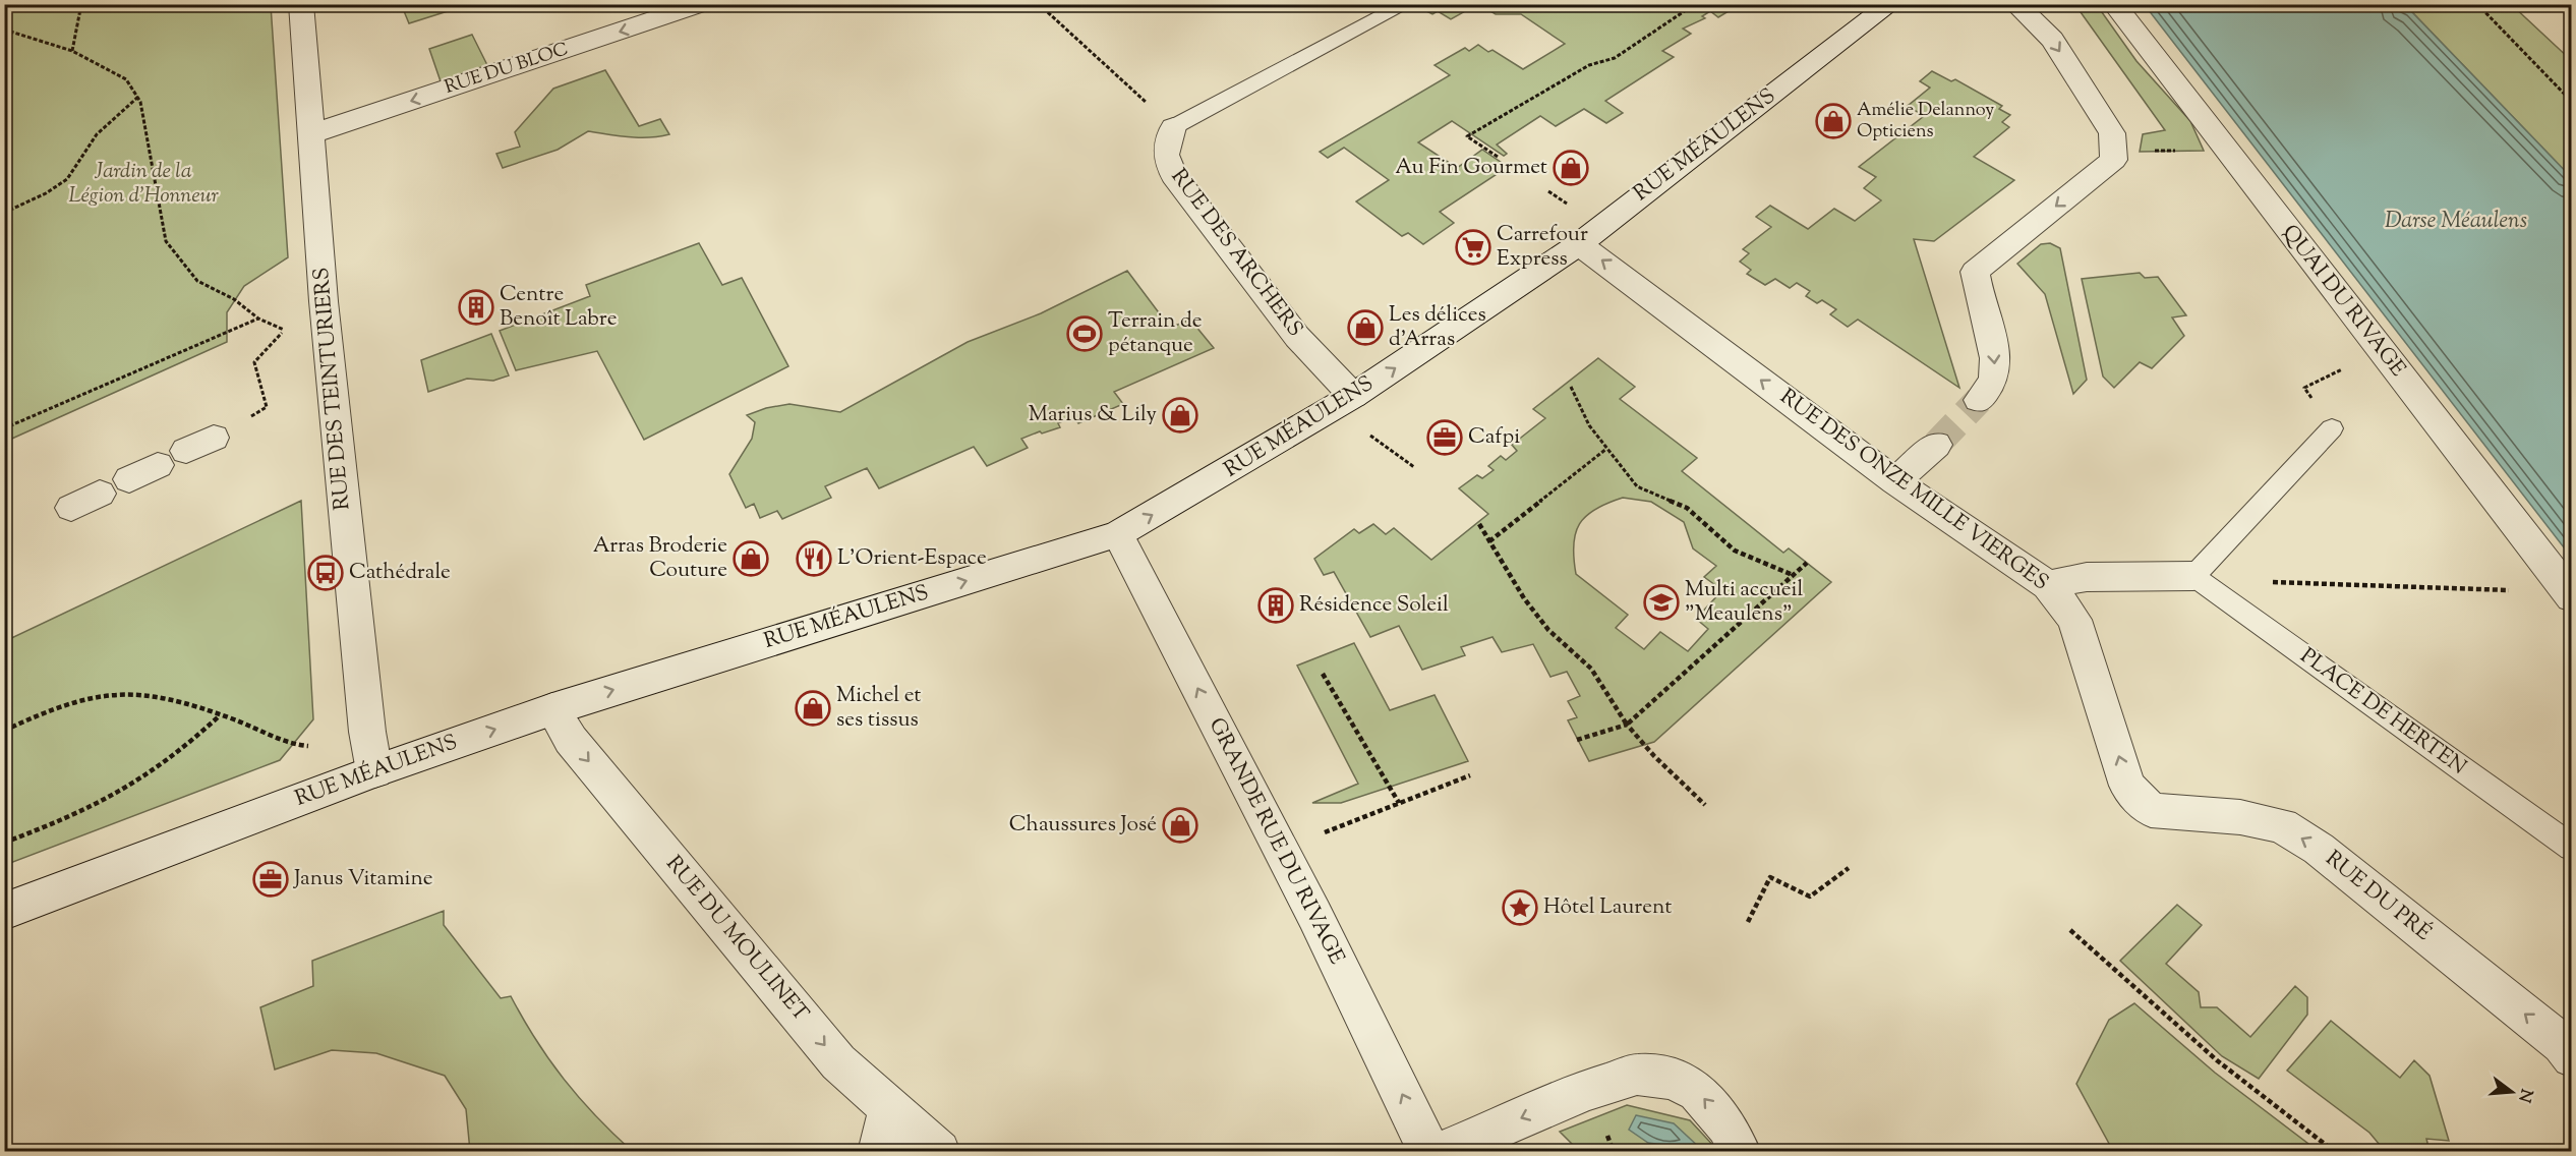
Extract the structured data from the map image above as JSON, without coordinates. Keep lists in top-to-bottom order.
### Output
{
  "streets": {
    "street": [
      "RUE DU BLOC",
      "RUE MÉAULENS",
      "RUE DES ARCHERS",
      "QUAI DU RIVAGE",
      "RUE DES TEINTURIERS",
      "RUE DES ONZE MILLE VIERGES",
      "GRANDE RUE DU RIVAGE",
      "RUE DU PRÉ",
      "RUE DU MOULINET"
    ],
    "lane": ["PLACE DE HERTEN"]
  },
  "crossings": [
    ["RUE DU BLOC", "RUE DES TEINTURIERS"],
    ["RUE MÉAULENS", "RUE DES ARCHERS"],
    ["RUE MÉAULENS", "RUE DES TEINTURIERS"],
    ["RUE MÉAULENS", "RUE DES ONZE MILLE VIERGES"],
    ["RUE MÉAULENS", "GRANDE RUE DU RIVAGE"],
    ["RUE MÉAULENS", "RUE DU MOULINET"],
    ["RUE DES ONZE MILLE VIERGES", "RUE DU PRÉ"]
  ],
  "one_way": [
    "RUE DU BLOC",
    "RUE MÉAULENS",
    "RUE DES ONZE MILLE VIERGES",
    "GRANDE RUE DU RIVAGE",
    "RUE DU PRÉ",
    "RUE DU MOULINET"
  ],
  "water": ["Darse Méaulens"],
  "parks": ["Jardin de la Légion d'Honneur"],
  "places": {
    "shop": [
      "Amélie Delannoy Opticiens",
      "Au Fin Gourmet",
      "Les délices d’Arras",
      "Marius & Lily",
      "Arras Broderie Couture",
      "Michel et ses tissus",
      "Chaussures José"
    ],
    "supermarket": ["Carrefour Express"],
    "building": ["Centre Benoît Labre", "Résidence Soleil"],
    "sports": ["Terrain de pétanque"],
    "office": ["Cafpi", "Janus Vitamine"],
    "restaurant": ["L'Orient-Espace"],
    "bus stop": ["Cathédrale"],
    "school or university": ["Multi accueil \"Meaulens\""],
    "place": ["Hôtel Laurent"]
  },
  "north": "right"
}
